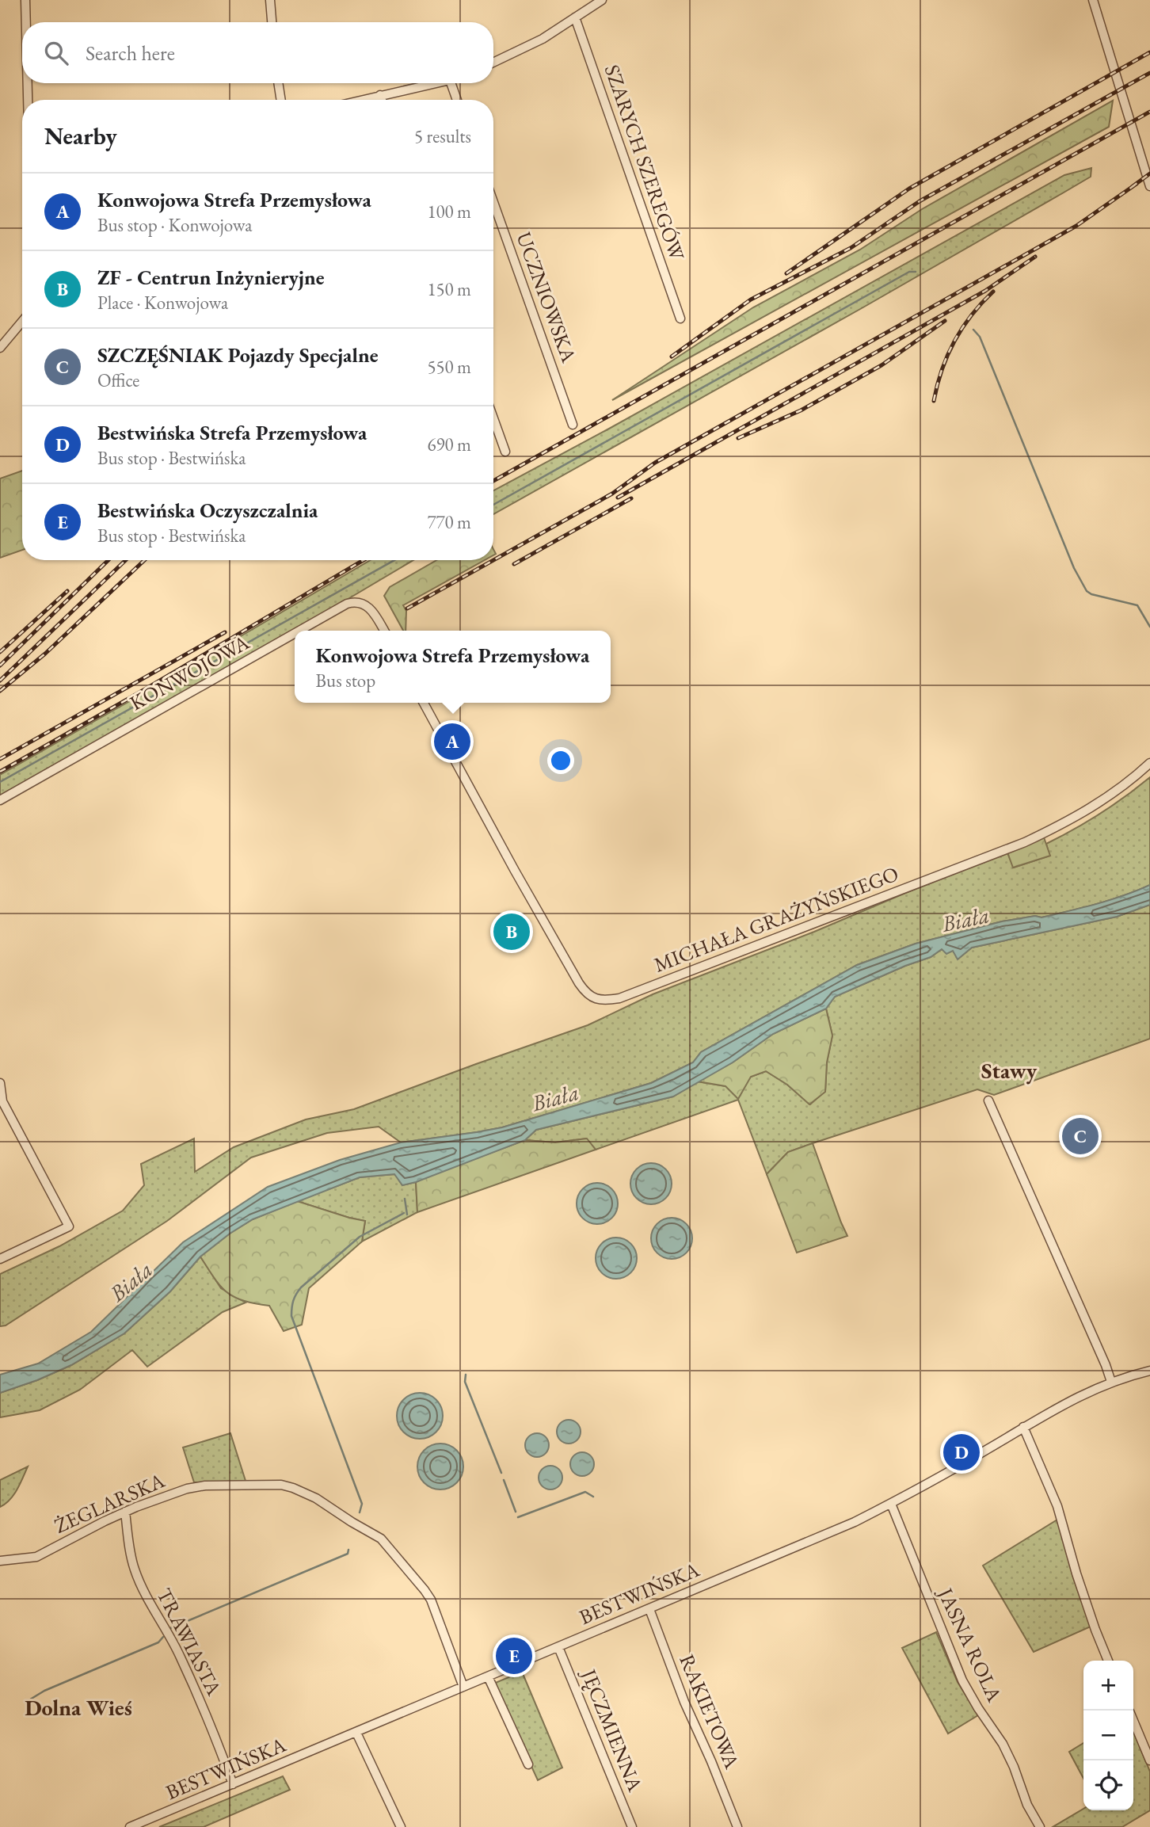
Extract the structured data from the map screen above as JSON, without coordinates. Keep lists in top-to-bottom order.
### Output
{
  "streets": {
    "street": [
      "SZARYCH SZEREGÓW",
      "UCZNIOWSKA",
      "KONWOJOWA",
      "MICHAŁA GRAŻYŃSKIEGO",
      "ŻEGLARSKA",
      "BESTWIŃSKA",
      "TRAWIASTA",
      "JASNA ROLA",
      "RAKIETOWA",
      "JĘCZMIENNA"
    ]
  },
  "crossings": [
    ["ŻEGLARSKA", "BESTWIŃSKA"],
    ["ŻEGLARSKA", "TRAWIASTA"],
    ["BESTWIŃSKA", "TRAWIASTA"],
    ["BESTWIŃSKA", "JASNA ROLA"],
    ["BESTWIŃSKA", "RAKIETOWA"],
    ["BESTWIŃSKA", "JĘCZMIENNA"]
  ],
  "districts": ["Stawy", "Dolna Wieś"],
  "water": ["Biała"],
  "page": {
    "search": "Search here",
    "heading": ["Nearby", "5 results"],
    "list": [
      {
        "mark": "A",
        "name": "Konwojowa Strefa Przemysłowa",
        "note": "Bus stop · Konwojowa",
        "value": "100 m"
      },
      {
        "mark": "B",
        "name": "ZF - Centrun Inżynieryjne",
        "note": "Place · Konwojowa",
        "value": "150 m"
      },
      {
        "mark": "C",
        "name": "SZCZĘŚNIAK Pojazdy Specjalne",
        "note": "Office",
        "value": "550 m"
      },
      {
        "mark": "D",
        "name": "Bestwińska Strefa Przemysłowa",
        "note": "Bus stop · Bestwińska",
        "value": "690 m"
      },
      {
        "mark": "E",
        "name": "Bestwińska Oczyszczalnia",
        "note": "Bus stop · Bestwińska",
        "value": "770 m"
      }
    ],
    "popup": ["Konwojowa Strefa Przemysłowa", "Bus stop"],
    "pins": [
      "A",
      "B",
      "C",
      "D",
      "E"
    ],
    "map_buttons": ["+", "−"]
  }
}
